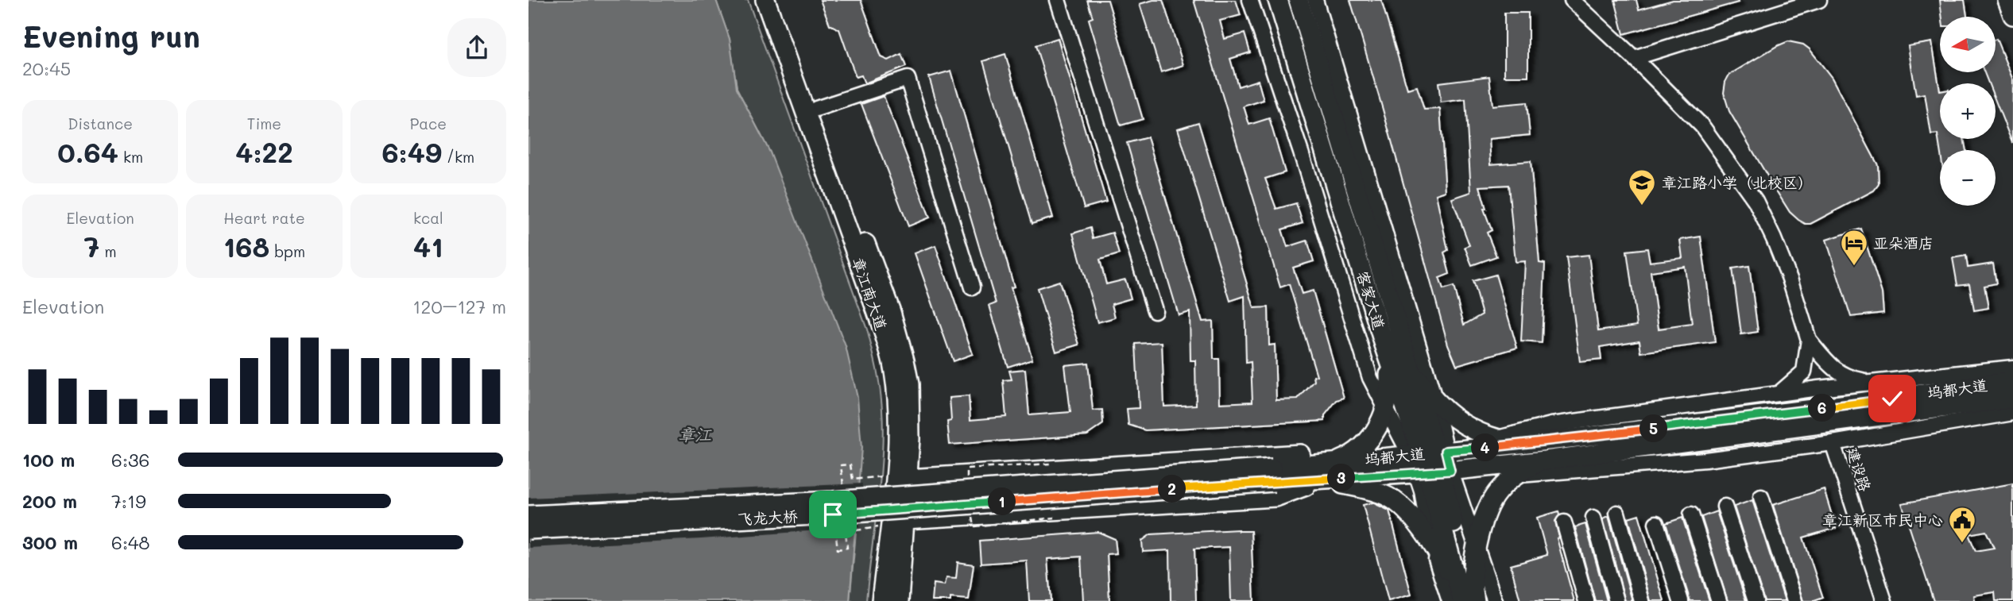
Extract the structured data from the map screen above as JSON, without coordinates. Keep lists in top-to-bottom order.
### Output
{
  "streets": {
    "main road": [
      "章江南大道",
      "客家大道",
      "坞都大道",
      "飞龙大桥"
    ],
    "street": ["建设路"]
  },
  "crossings": [
    ["客家大道", "坞都大道"],
    ["坞都大道", "飞龙大桥"]
  ],
  "water": ["章江"],
  "places": {
    "school or university": ["章江路小学（北校区）"],
    "hotel": ["亚朵酒店"],
    "public building": ["章江新区市民中心"]
  },
  "north": "left",
  "page": {
    "heading": ["Evening run", "20:45"],
    "map_buttons": ["+", "−"],
    "stats": [
      ["Distance", "0.64 km"],
      ["Time", "4:22"],
      ["Pace", "6:49 /km"],
      ["Elevation", "7 m"],
      ["Heart rate", "168 bpm"],
      ["kcal", "41"]
    ],
    "chart": ["Elevation", "120–127 m"],
    "pins": [
      "6",
      "5",
      "4",
      "3",
      "2",
      "1"
    ],
    "list": [
      {
        "name": "100 m",
        "note": "6:36"
      },
      {
        "name": "200 m",
        "note": "7:19"
      },
      {
        "name": "300 m",
        "note": "6:48"
      }
    ]
  }
}
